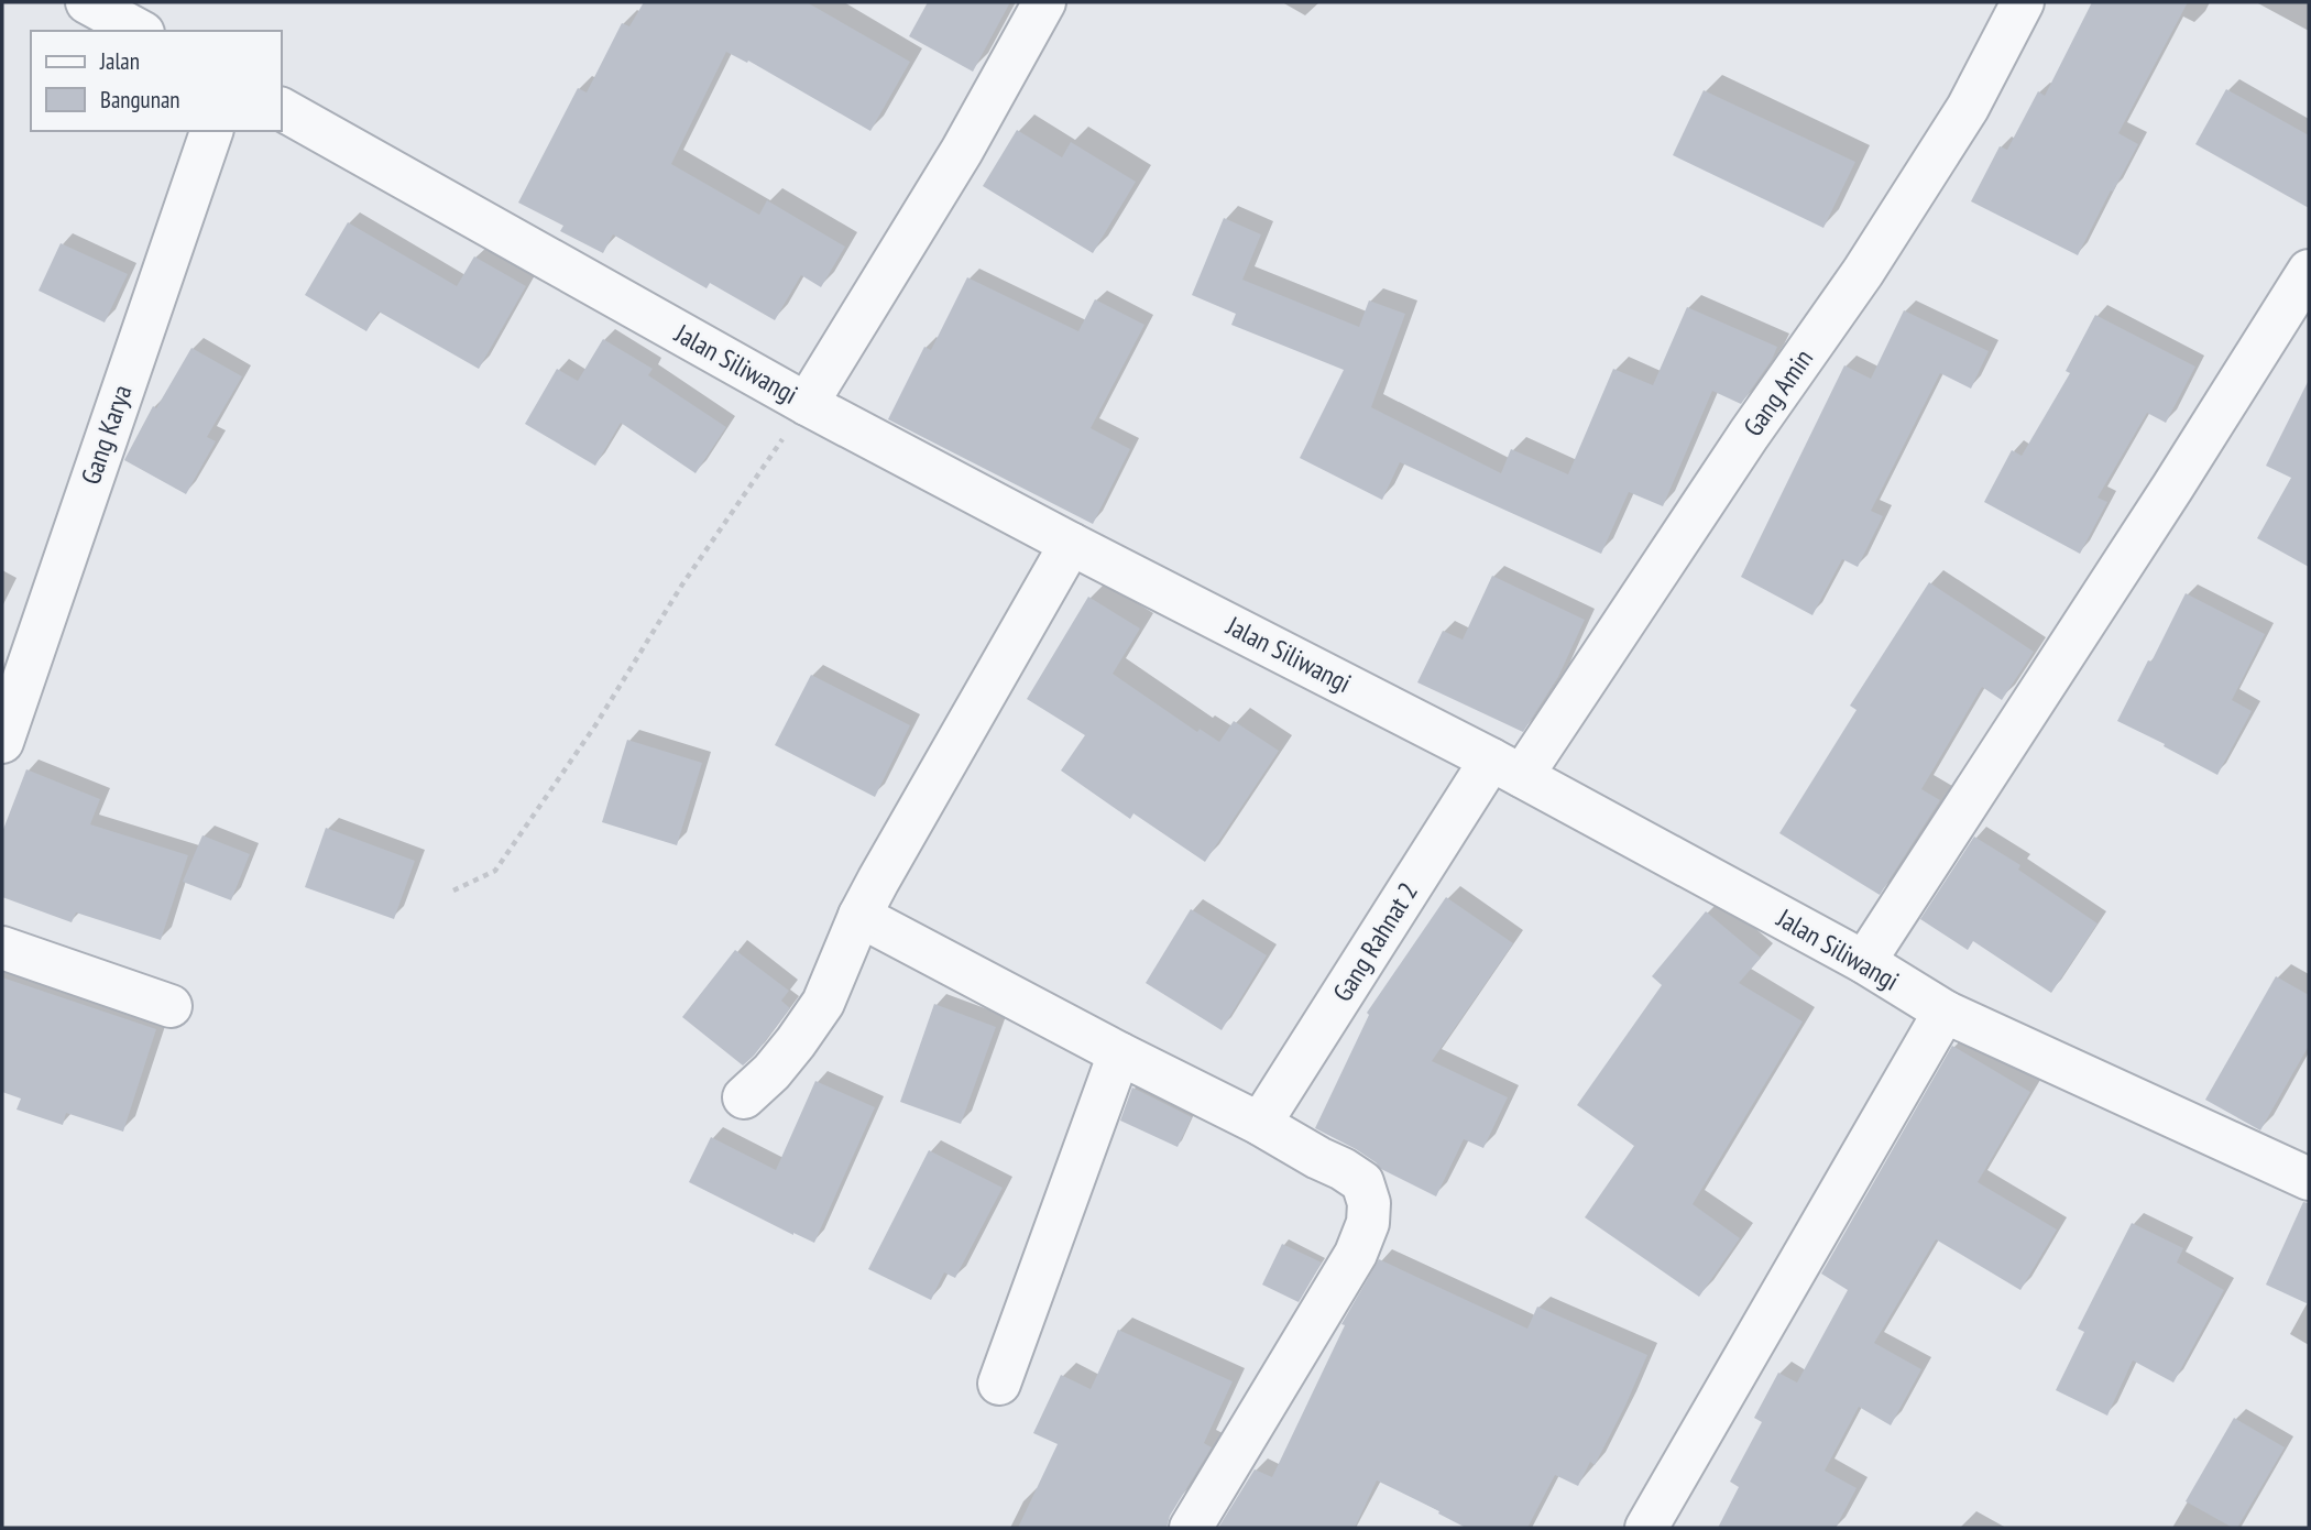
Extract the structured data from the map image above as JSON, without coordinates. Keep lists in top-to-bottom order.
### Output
{
  "streets": {
    "street": [
      "Jalan Siliwangi",
      "Gang Amin",
      "Gang Karya",
      "Gang Rahnat 2"
    ]
  },
  "crossings": [
    ["Jalan Siliwangi", "Gang Amin"],
    ["Jalan Siliwangi", "Gang Rahnat 2"],
    ["Gang Amin", "Gang Rahnat 2"]
  ],
  "legend": ["Jalan", "Bangunan"]
}
